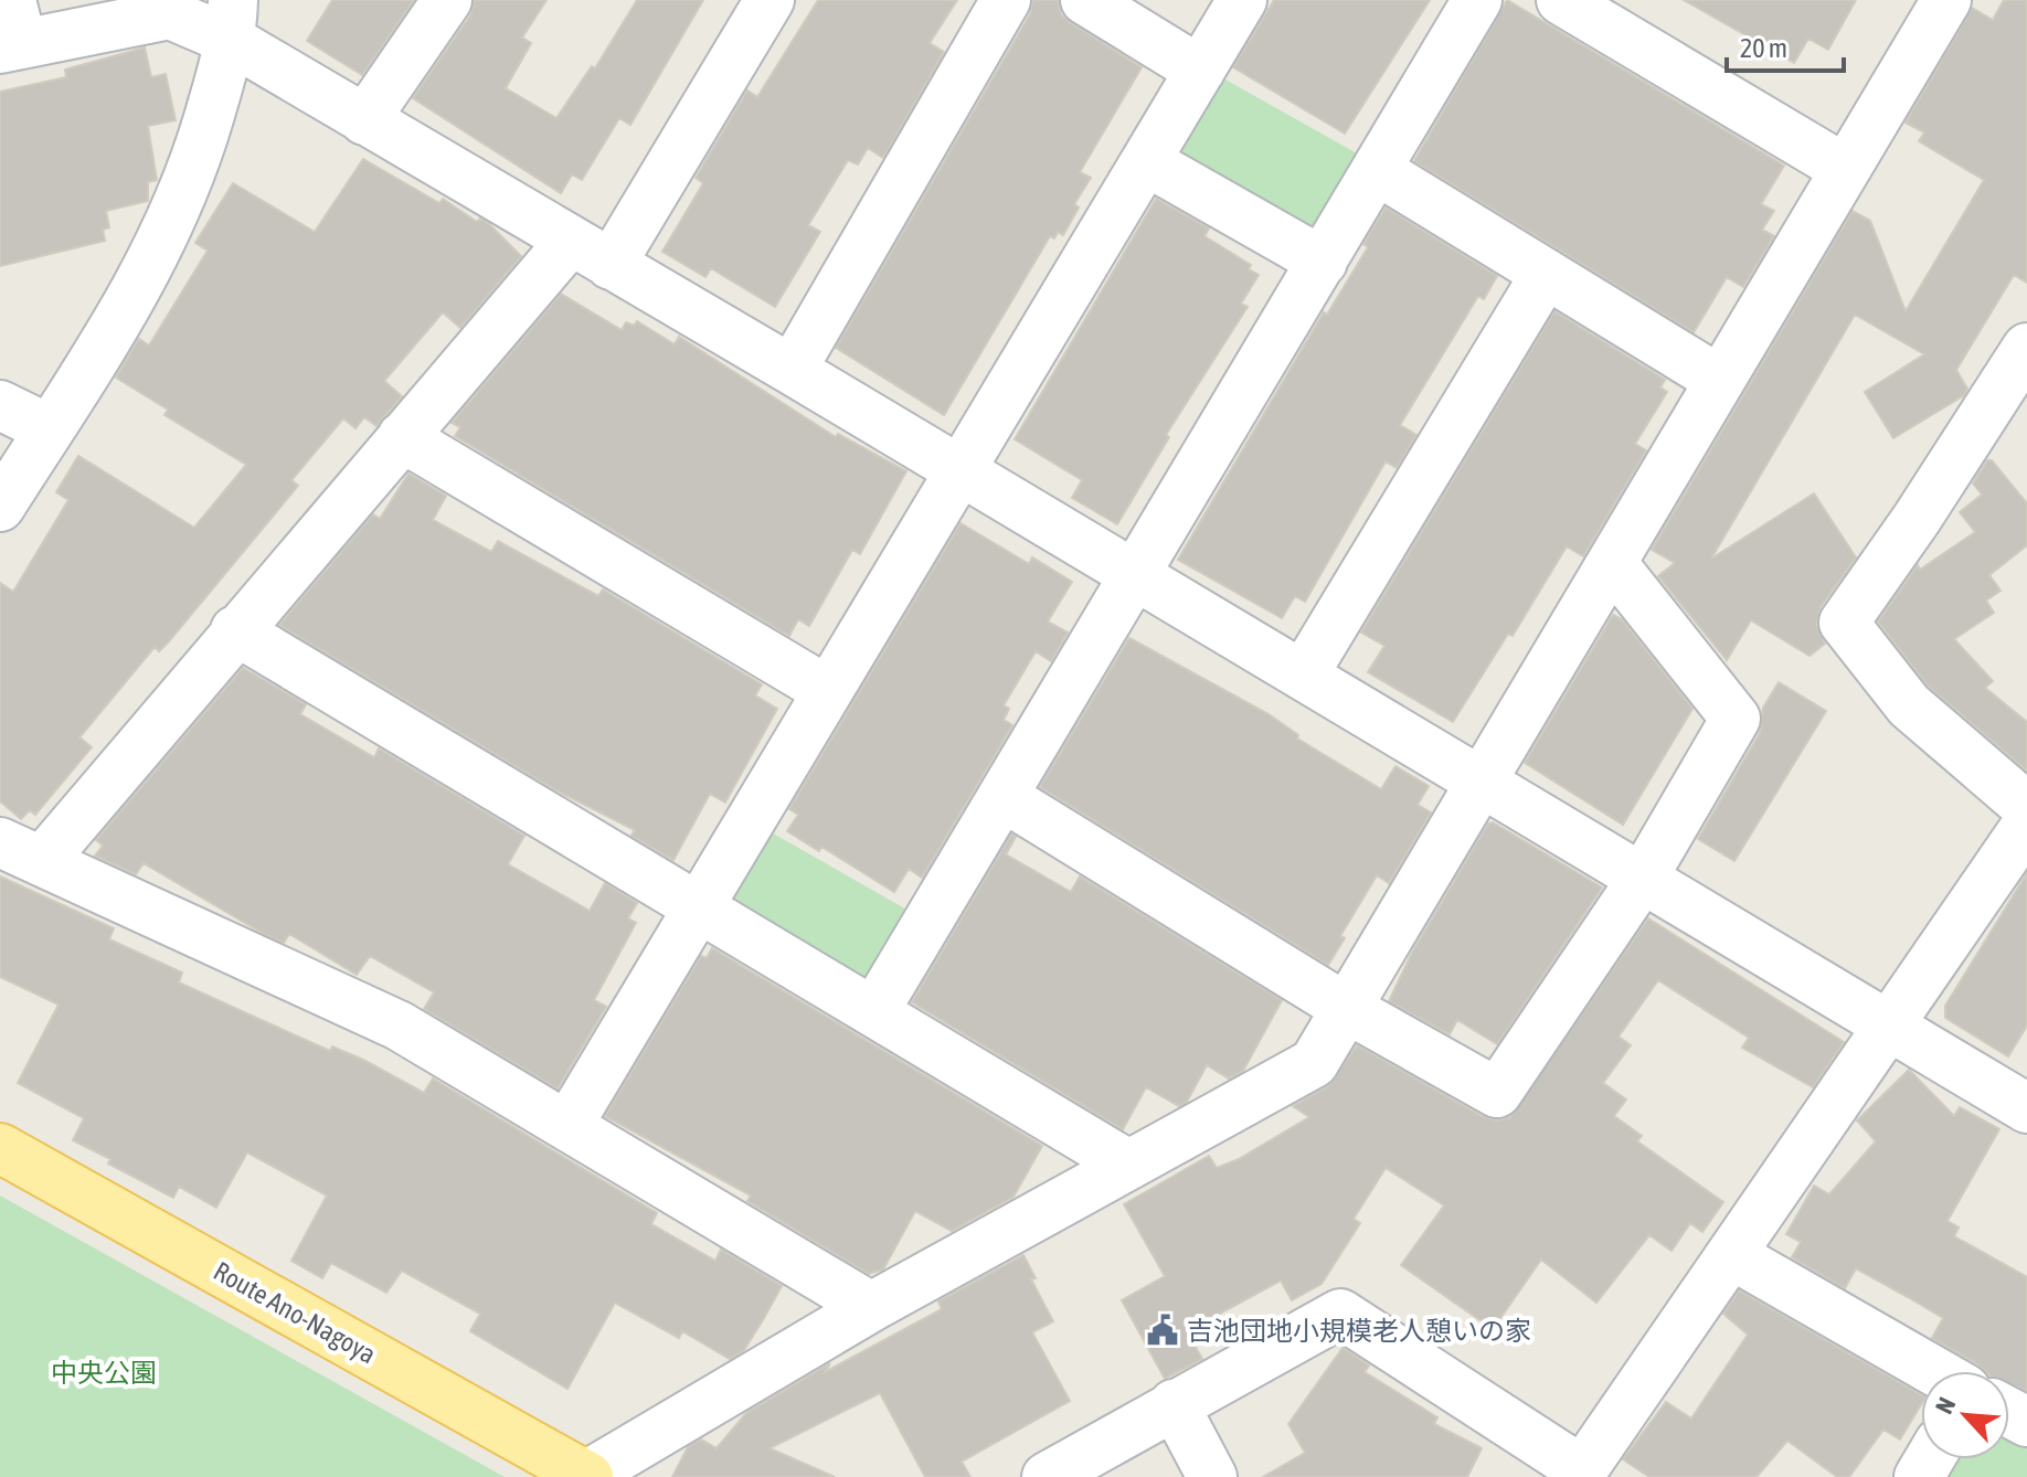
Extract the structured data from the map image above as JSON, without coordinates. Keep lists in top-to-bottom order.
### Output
{
  "streets": {
    "main road": ["Route Ano-Nagoya"]
  },
  "parks": ["中央公園"],
  "places": {
    "public building": ["吉池団地小規模老人憩いの家"]
  },
  "scale_bar": "20 m",
  "north": "top left"
}
